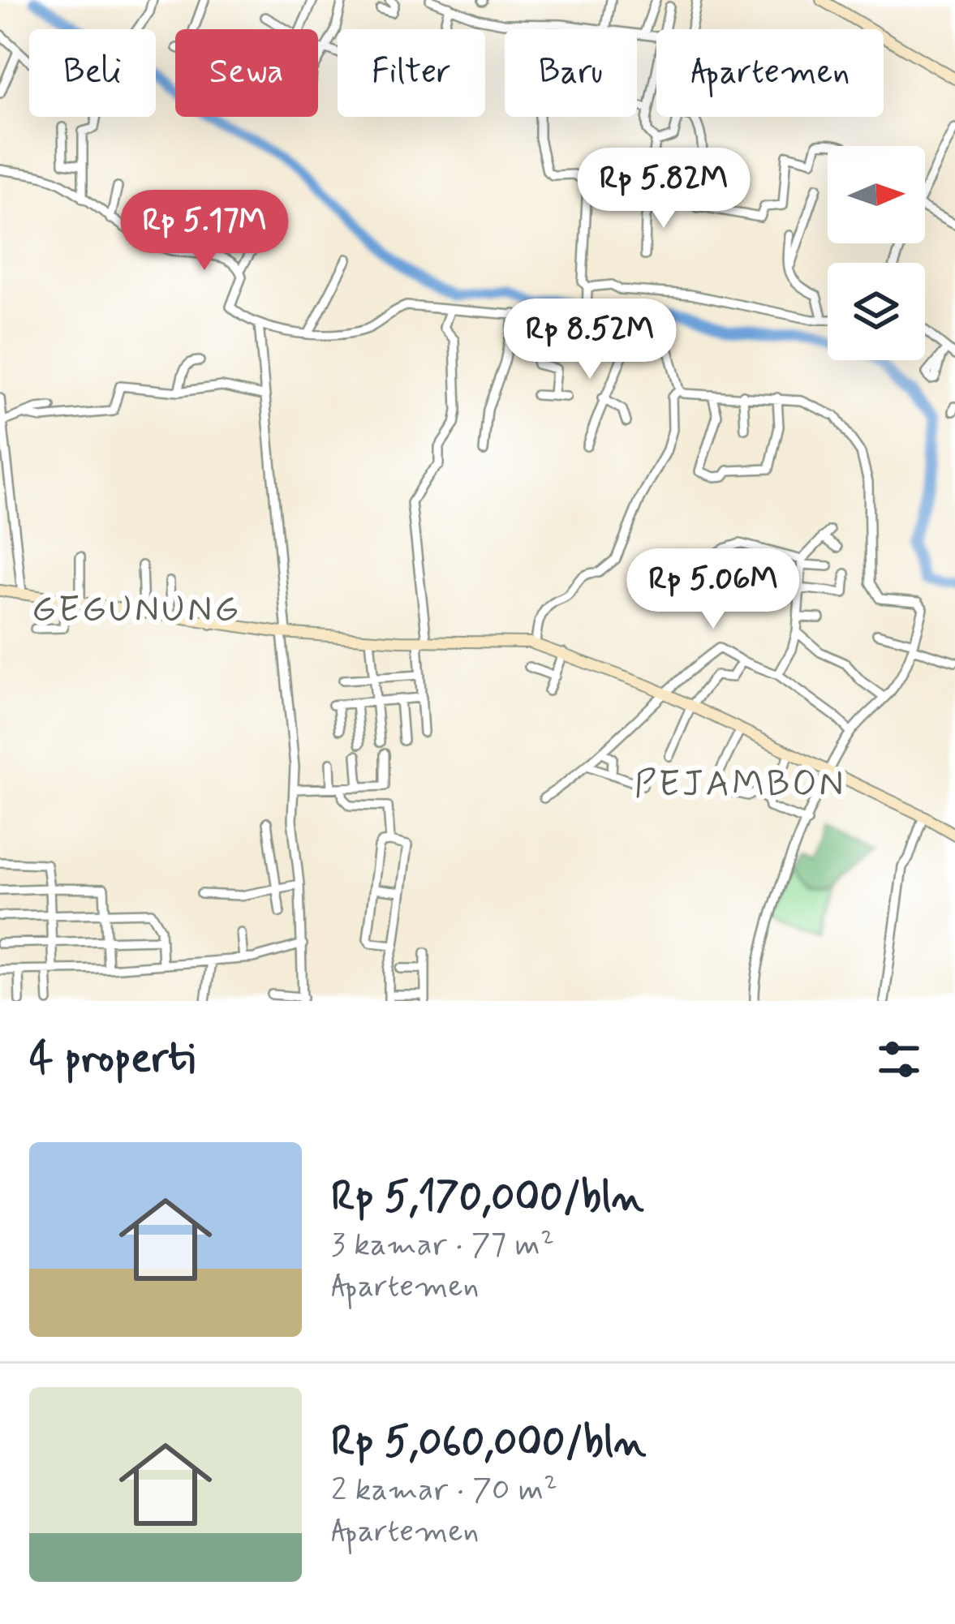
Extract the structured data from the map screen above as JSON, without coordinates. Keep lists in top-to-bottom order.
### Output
{
  "districts": ["GEGUNUNG", "PEJAMBON"],
  "north": "right",
  "page": {
    "chip": [
      "Beli",
      "Sewa",
      "Filter",
      "Baru",
      "Apartemen"
    ],
    "price": [
      "Rp 5.82M",
      "Rp 5.17M",
      "Rp 8.52M",
      "Rp 5.06M"
    ],
    "heading": "4 properti",
    "list": [
      {
        "name": "Rp 5,170,000/bln",
        "note": "3 kamar · 77 m² · Apartemen"
      },
      {
        "name": "Rp 5,060,000/bln",
        "note": "2 kamar · 70 m² · Apartemen"
      }
    ]
  }
}
